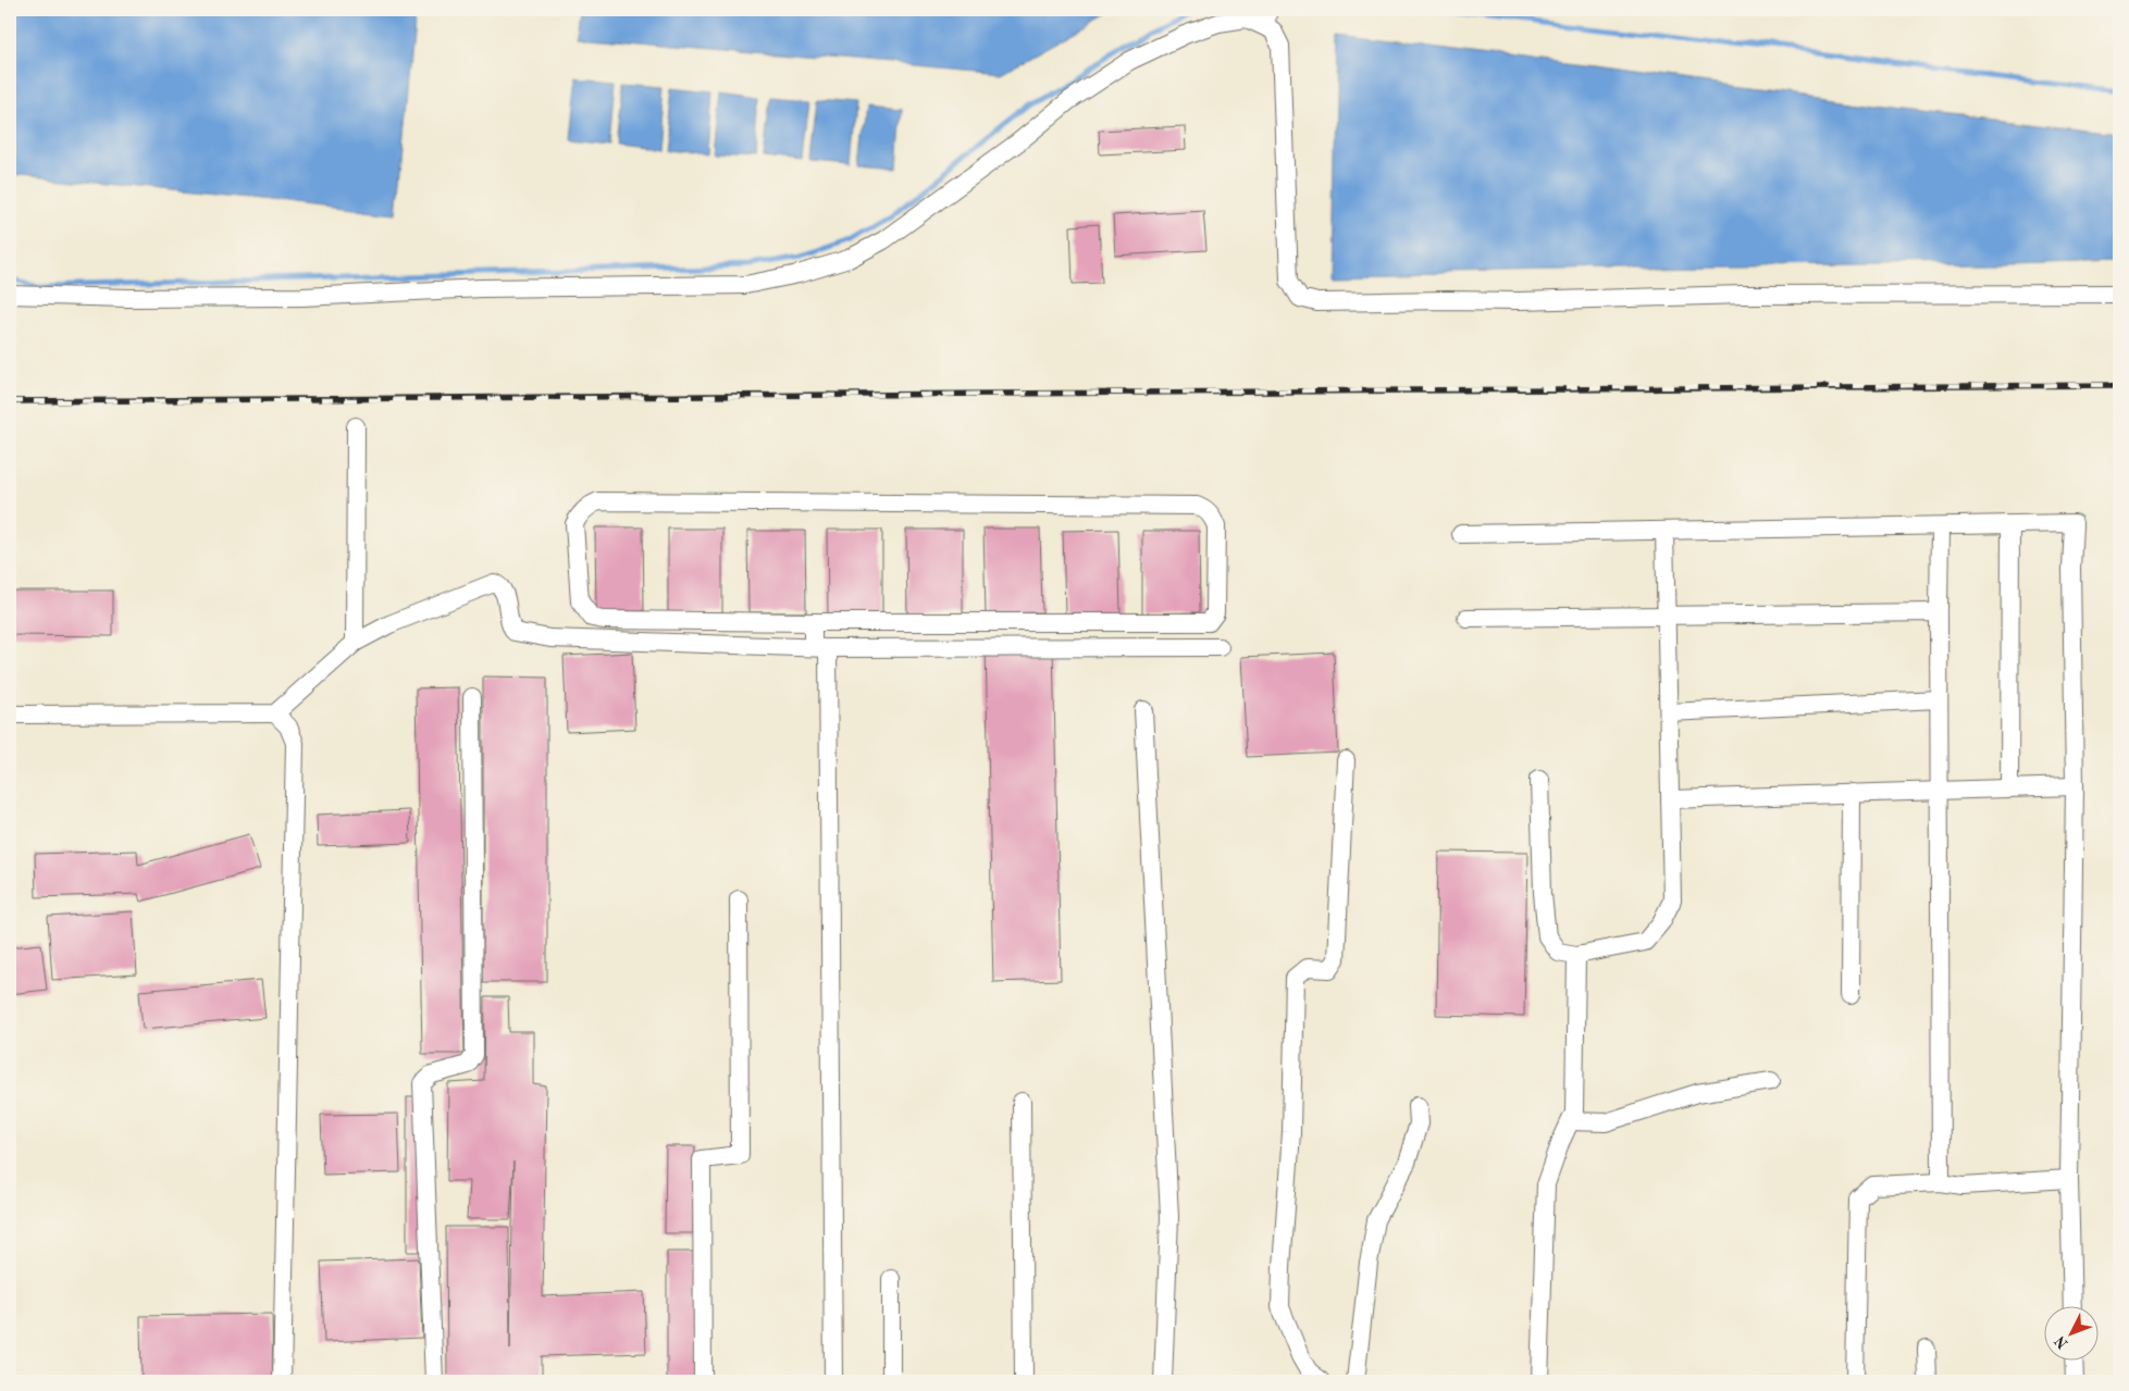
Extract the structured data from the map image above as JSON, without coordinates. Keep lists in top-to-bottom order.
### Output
{
  "north": "bottom left"
}
